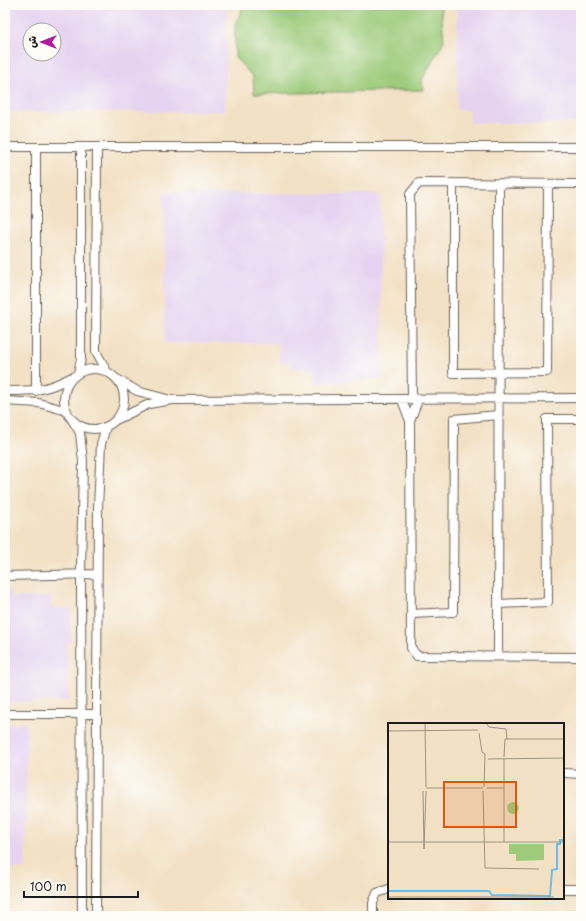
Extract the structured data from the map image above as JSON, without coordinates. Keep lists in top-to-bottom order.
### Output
{
  "scale_bar": "100 m",
  "north": "left"
}
